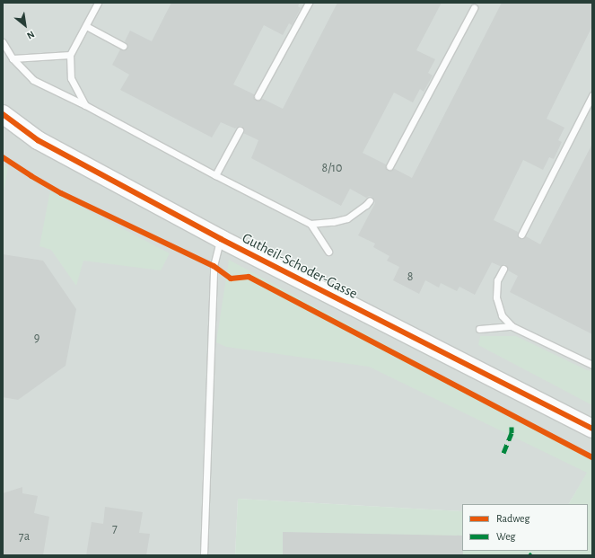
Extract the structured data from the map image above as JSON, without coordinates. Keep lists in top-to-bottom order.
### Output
{
  "streets": {
    "street": ["Gutheil-Schoder-Gasse"]
  },
  "house_numbers": [
    "8/10",
    "8",
    "9",
    "7",
    "7a"
  ],
  "legend": ["Radweg", "Weg"],
  "north": "bottom right"
}
